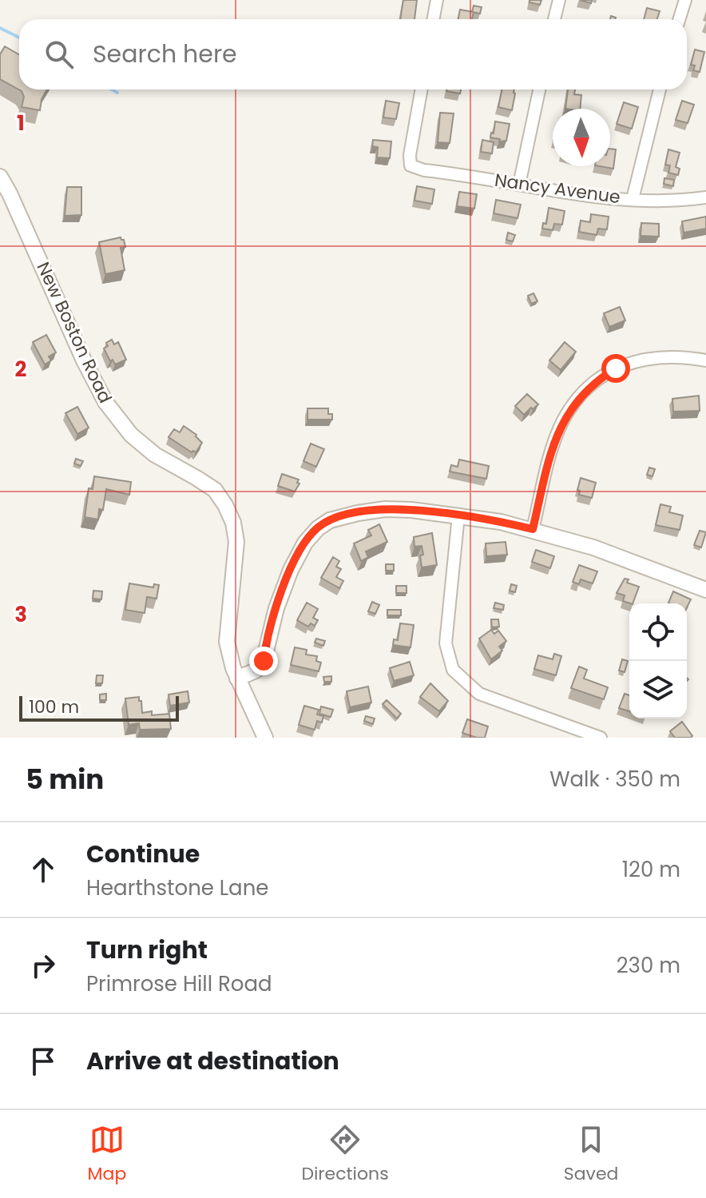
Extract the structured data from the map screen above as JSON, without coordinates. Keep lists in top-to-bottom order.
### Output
{
  "streets": {
    "street": ["Nancy Avenue", "New Boston Road"]
  },
  "scale_bar": "100 m",
  "north": "bottom",
  "page": {
    "search": "Search here",
    "scale": "100 m",
    "heading": ["5 min", "Walk · 350 m"],
    "list": [
      ["Continue", "Hearthstone Lane", "120 m"],
      ["Turn right", "Primrose Hill Road", "230 m"],
      "Arrive at destination"
    ],
    "nav": ["Map", "Directions", "Saved"]
  },
  "grid": {
    "rows": ["1", "2", "3"]
  }
}
